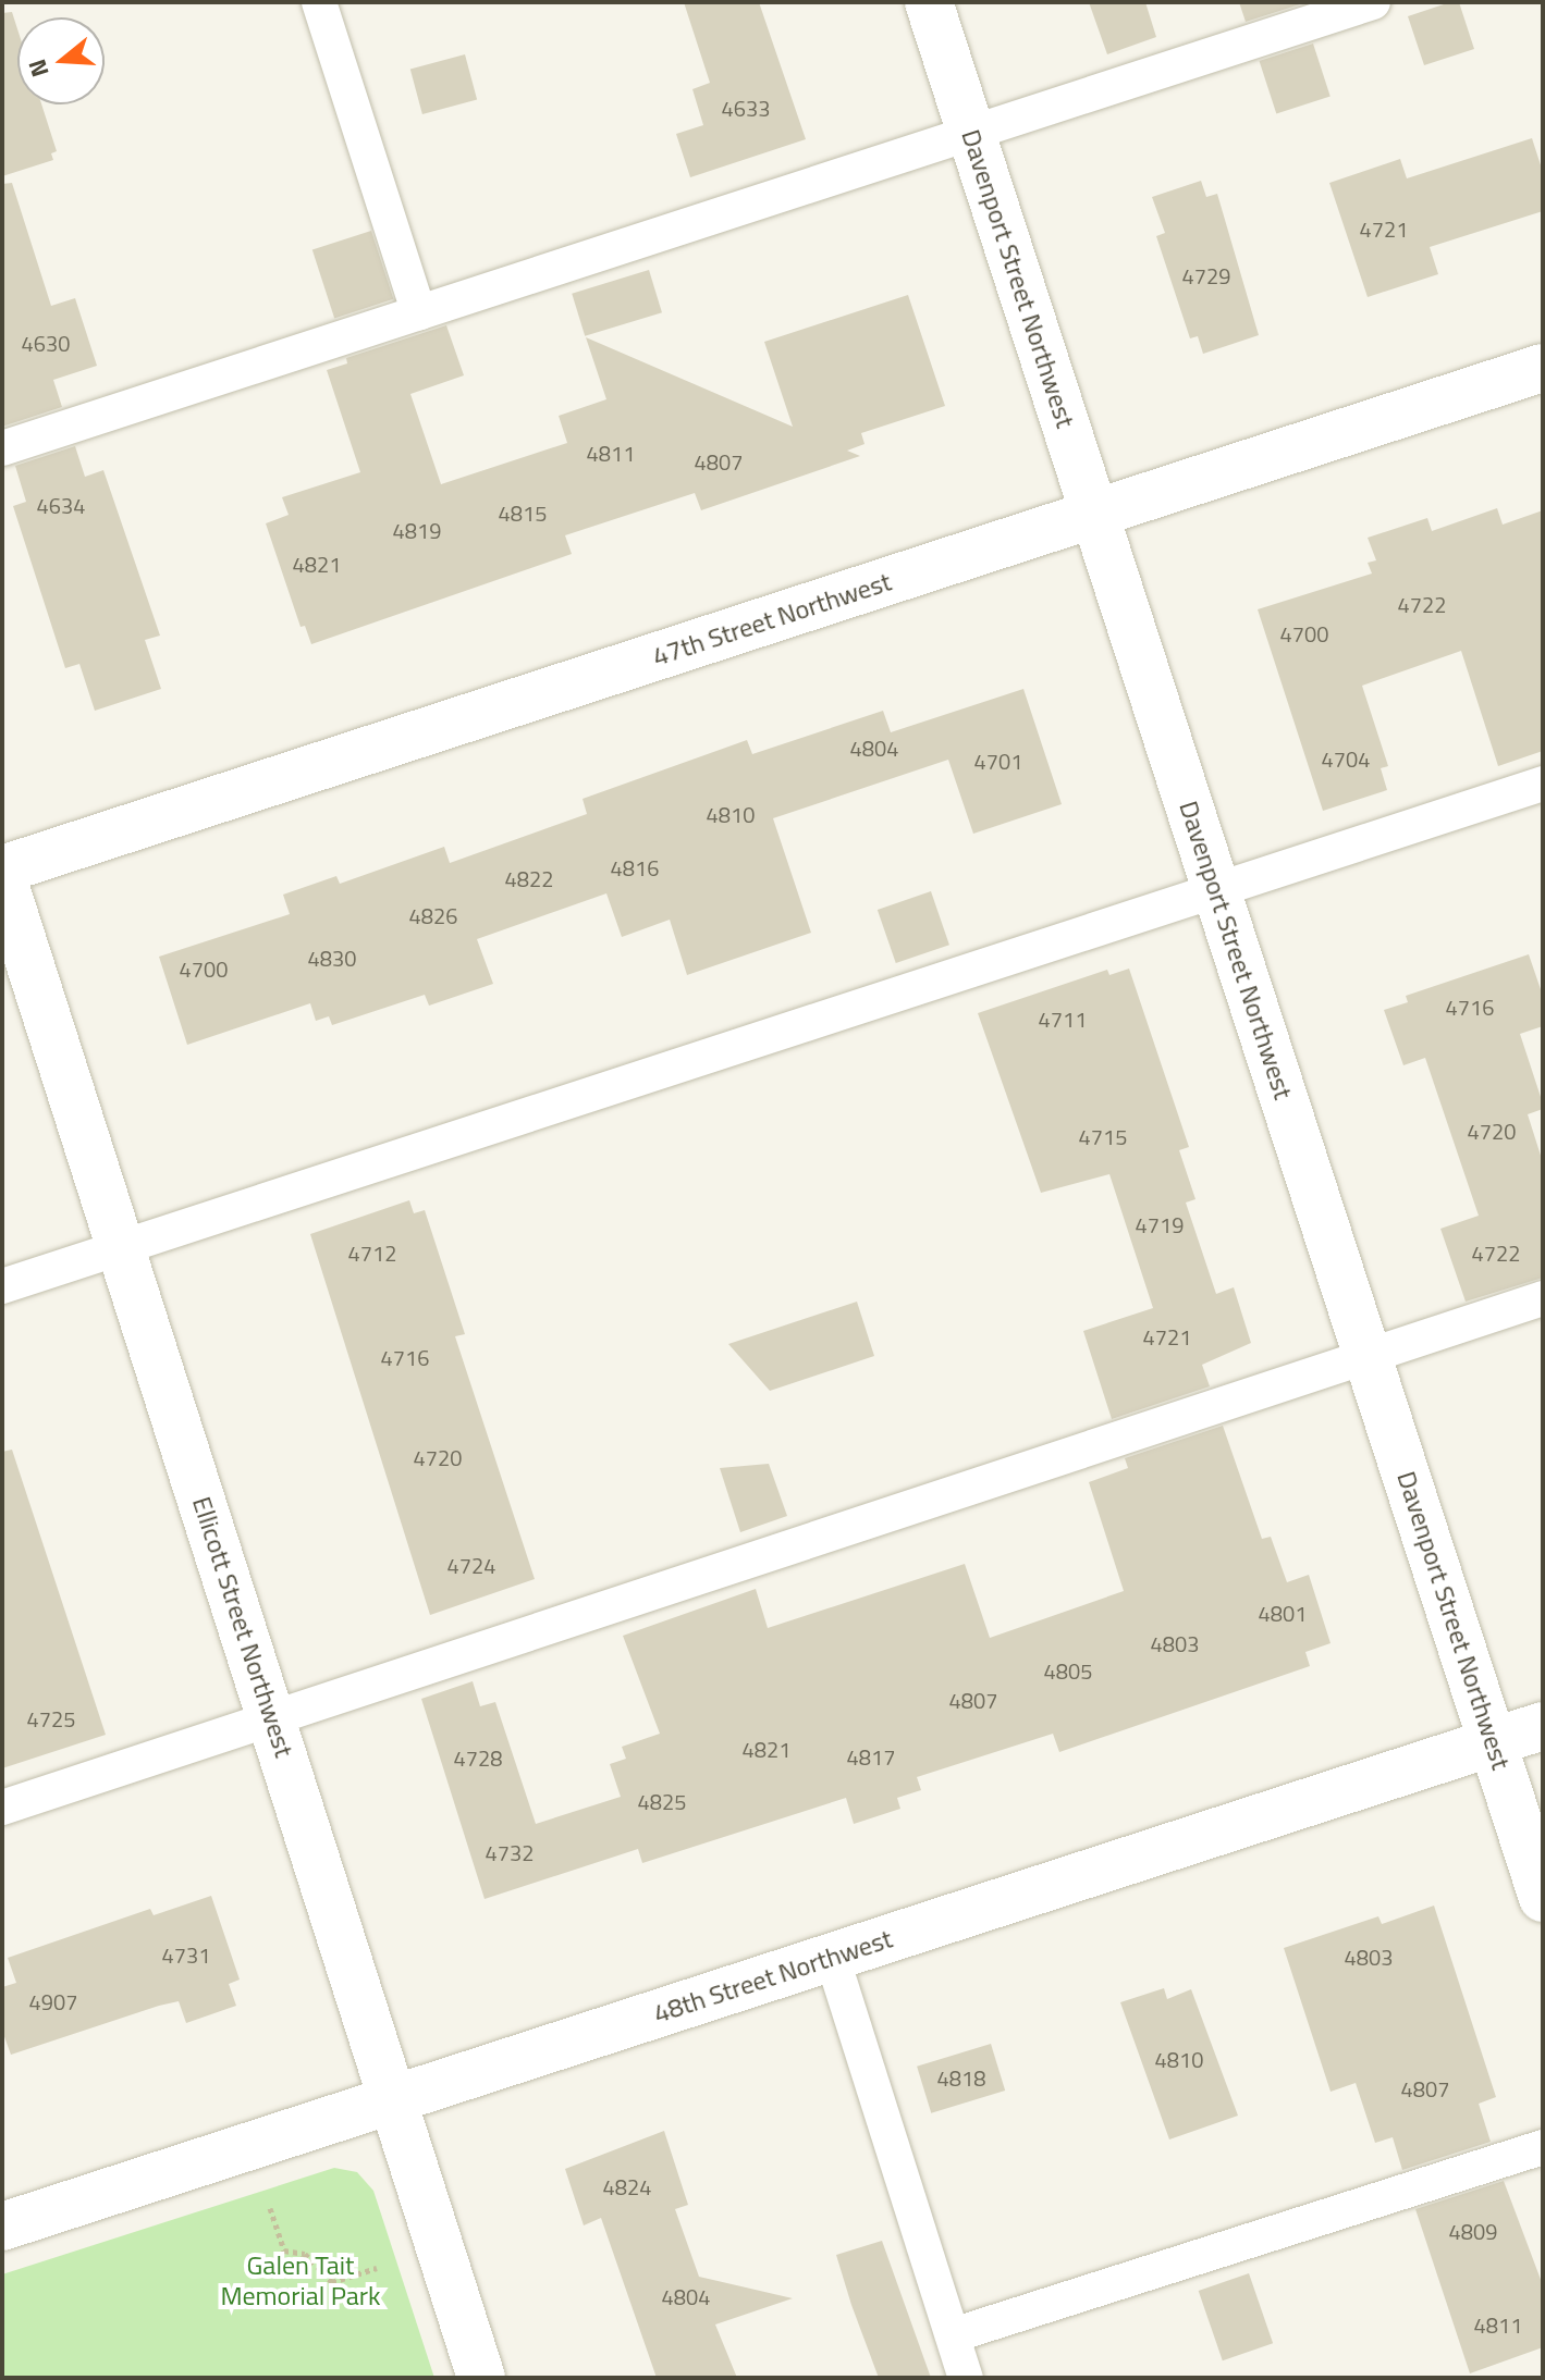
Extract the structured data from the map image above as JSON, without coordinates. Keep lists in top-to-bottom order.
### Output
{
  "streets": {
    "street": [
      "Davenport Street Northwest",
      "47th Street Northwest",
      "Ellicott Street Northwest",
      "48th Street Northwest"
    ]
  },
  "crossings": [
    ["Davenport Street Northwest", "47th Street Northwest"],
    ["Davenport Street Northwest", "48th Street Northwest"],
    ["Ellicott Street Northwest", "48th Street Northwest"]
  ],
  "parks": ["Galen Tait Memorial Park"],
  "house_numbers": [
    "4633",
    "4721",
    "4729",
    "4630",
    "4811",
    "4807",
    "4634",
    "4815",
    "4819",
    "4821",
    "4722",
    "4700",
    "4804",
    "4704",
    "4701",
    "4810",
    "4816",
    "4822",
    "4826",
    "4830",
    "4700",
    "4716",
    "4711",
    "4720",
    "4715",
    "4719",
    "4712",
    "4722",
    "4721",
    "4716",
    "4720",
    "4724",
    "4801",
    "4803",
    "4805",
    "4807",
    "4725",
    "4821",
    "4817",
    "4728",
    "4825",
    "4732",
    "4731",
    "4803",
    "4907",
    "4810",
    "4818",
    "4807",
    "4824",
    "4809",
    "4804",
    "4811"
  ],
  "north": "left"
}
